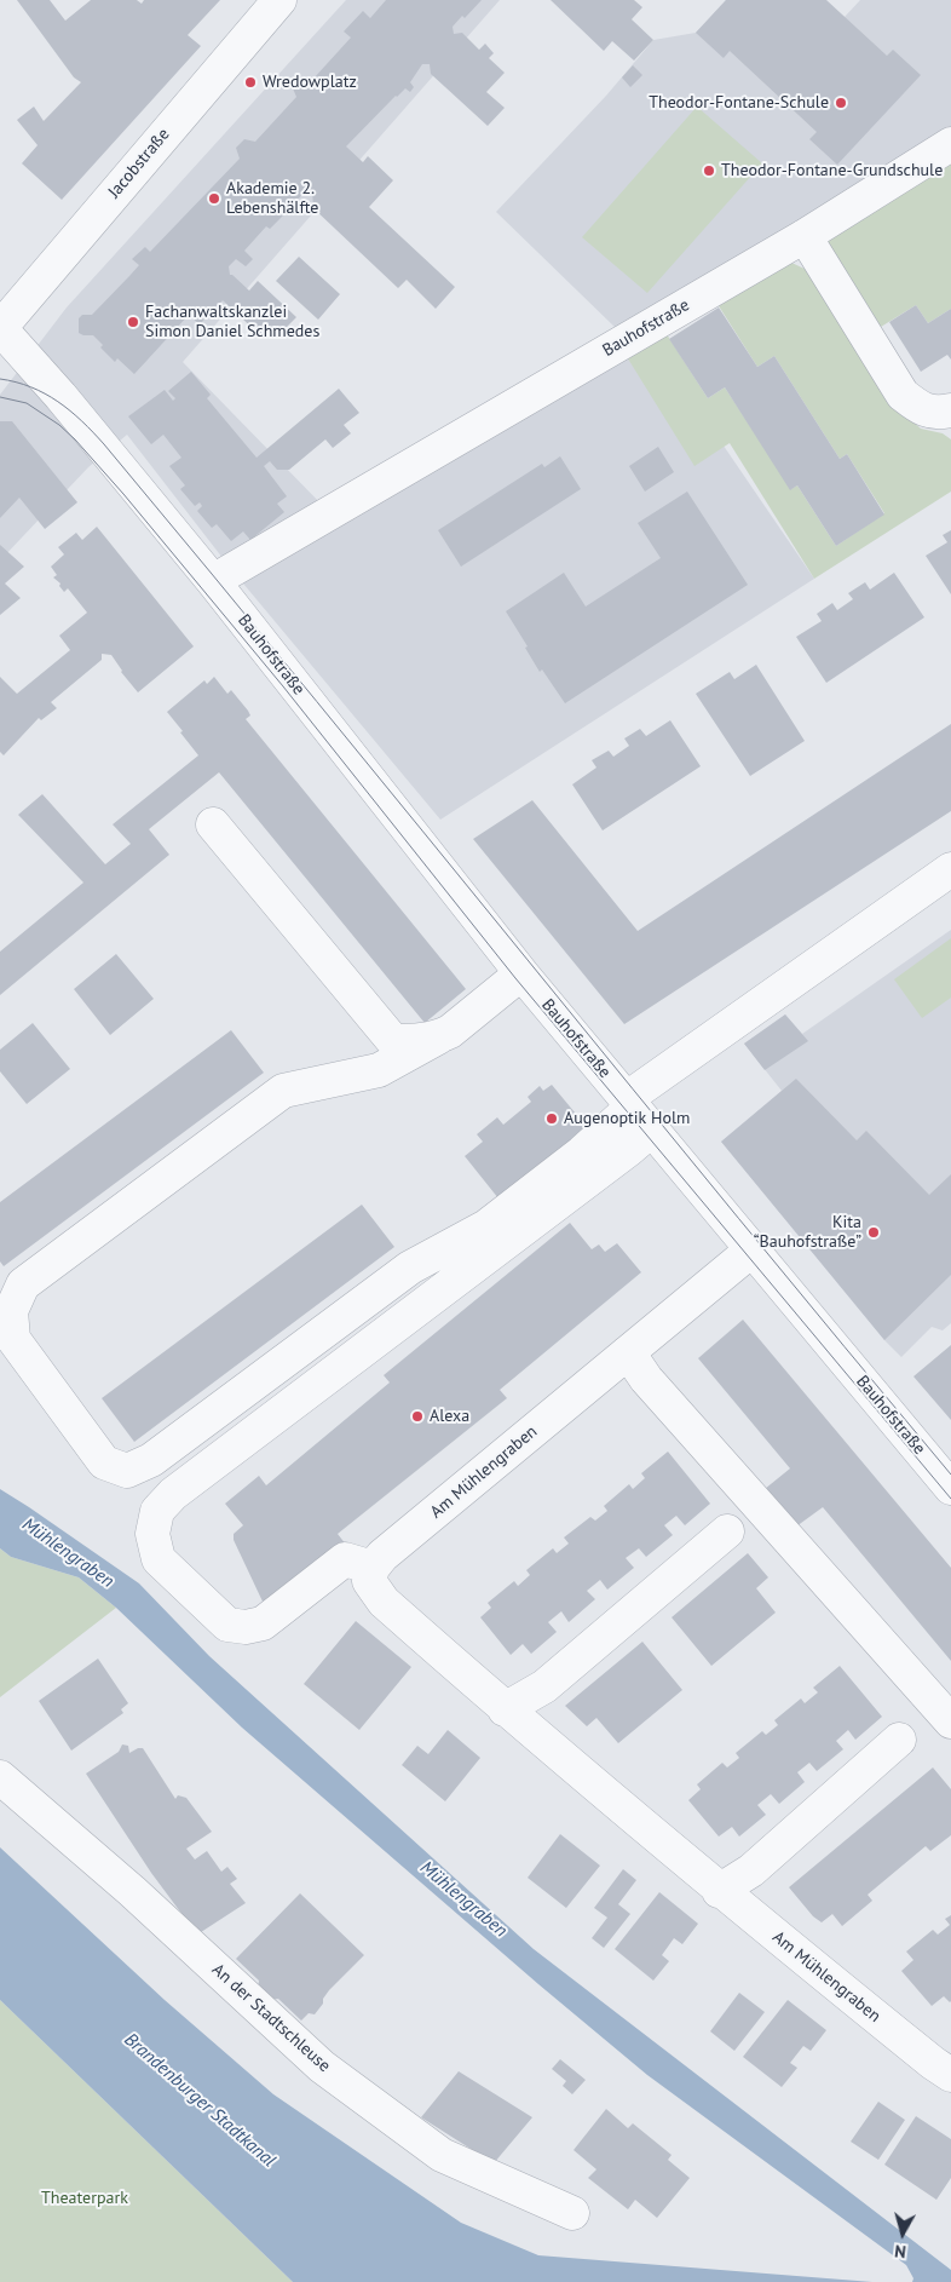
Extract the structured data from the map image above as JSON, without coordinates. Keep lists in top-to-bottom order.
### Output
{
  "streets": {
    "street": [
      "Jacobstraße",
      "Bauhofstraße",
      "Am Mühlengraben",
      "An der Stadtschleuse"
    ]
  },
  "crossings": [
    ["Jacobstraße", "Bauhofstraße"],
    ["Bauhofstraße", "Am Mühlengraben"]
  ],
  "water": ["Mühlengraben", "Brandenburger Stadtkanal"],
  "parks": ["Theaterpark"],
  "places": [
    "Wredowplatz",
    "Theodor-Fontane-Schule",
    "Theodor-Fontane-Grundschule",
    "Akademie 2. Lebenshälfte",
    "Fachanwaltskanzlei Simon Daniel Schmedes",
    "Augenoptik Holm",
    "Kita “Bauhofstraße”",
    "Alexa"
  ],
  "north": "bottom"
}
